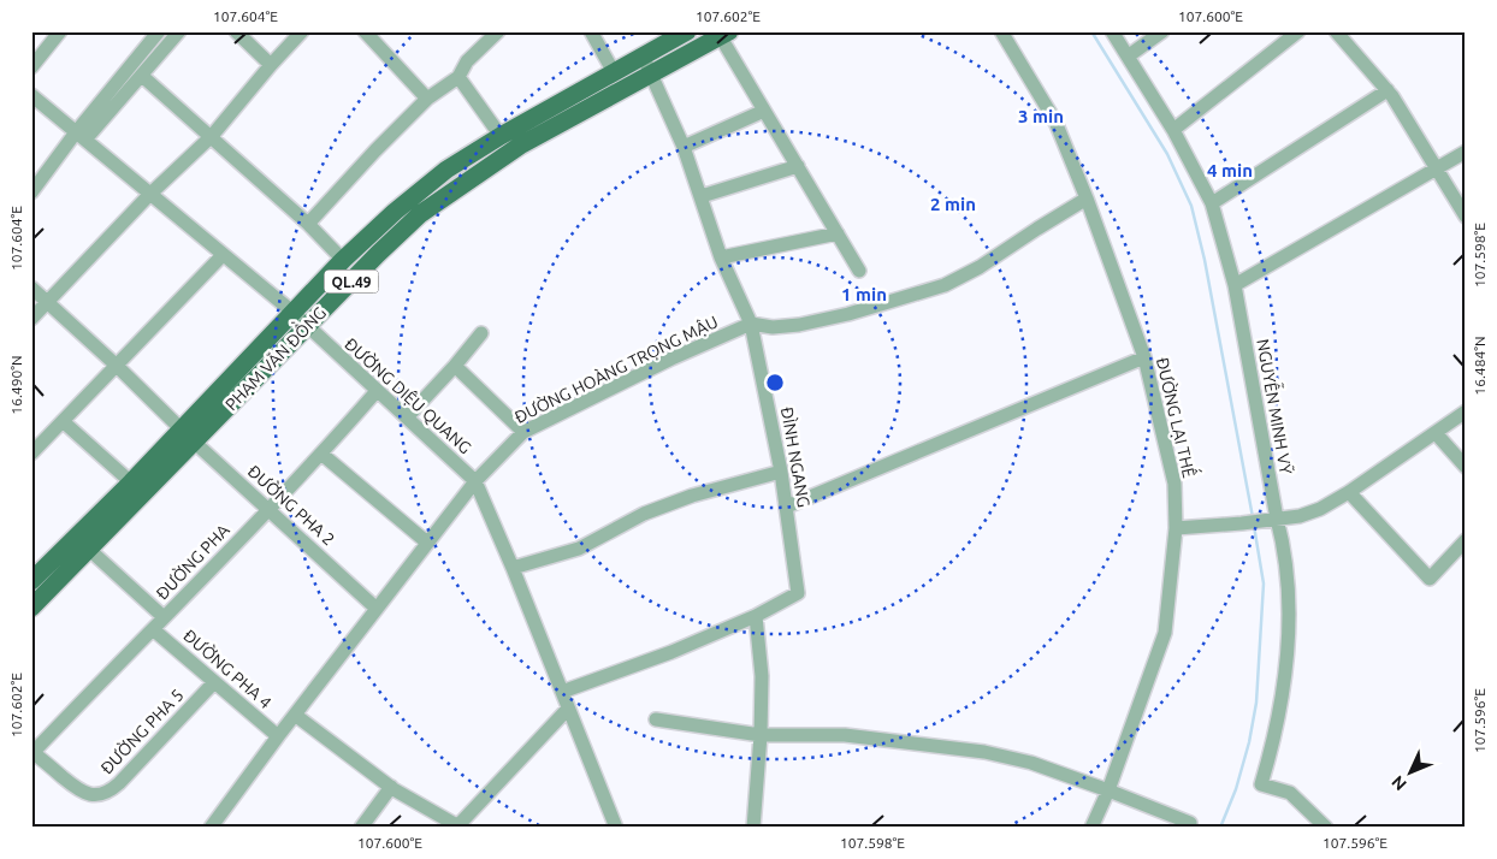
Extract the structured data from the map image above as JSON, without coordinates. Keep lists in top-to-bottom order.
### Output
{
  "streets": {
    "main road": ["QL.49", "PHẠM VĂN ĐỒNG"],
    "street": [
      "ĐƯỜNG HOÀNG TRỌNG MẬU",
      "ĐƯỜNG DIỆU QUANG",
      "NGUYỄN MINH VỸ",
      "ĐƯỜNG LẠI THẾ",
      "ĐÌNH NGANG",
      "ĐƯỜNG PHA 2",
      "ĐƯỜNG PHA",
      "ĐƯỜNG PHA 4",
      "ĐƯỜNG PHA 5"
    ]
  },
  "crossings": [
    ["PHẠM VĂN ĐỒNG", "ĐƯỜNG DIỆU QUANG"],
    ["PHẠM VĂN ĐỒNG", "ĐÌNH NGANG"],
    ["PHẠM VĂN ĐỒNG", "ĐƯỜNG PHA 2"],
    ["ĐƯỜNG HOÀNG TRỌNG MẬU", "ĐƯỜNG DIỆU QUANG"],
    ["ĐƯỜNG HOÀNG TRỌNG MẬU", "ĐƯỜNG LẠI THẾ"],
    ["ĐƯỜNG HOÀNG TRỌNG MẬU", "ĐÌNH NGANG"],
    ["ĐƯỜNG HOÀNG TRỌNG MẬU", "ĐƯỜNG PHA 2"],
    ["ĐƯỜNG HOÀNG TRỌNG MẬU", "ĐƯỜNG PHA 4"],
    ["ĐƯỜNG DIỆU QUANG", "ĐƯỜNG PHA"],
    ["ĐƯỜNG PHA 2", "ĐƯỜNG PHA"],
    ["ĐƯỜNG PHA", "ĐƯỜNG PHA 4"],
    ["ĐƯỜNG PHA", "ĐƯỜNG PHA 5"],
    ["ĐƯỜNG PHA 4", "ĐƯỜNG PHA 5"]
  ],
  "north": "bottom left",
  "coordinates": [
    "107.604°E",
    "107.602°E",
    "107.600°E",
    "107.598°E",
    "16.484°N",
    "16.490°N",
    "107.596°E"
  ],
  "rings": [
    "3 min",
    "4 min",
    "2 min",
    "1 min"
  ]
}
